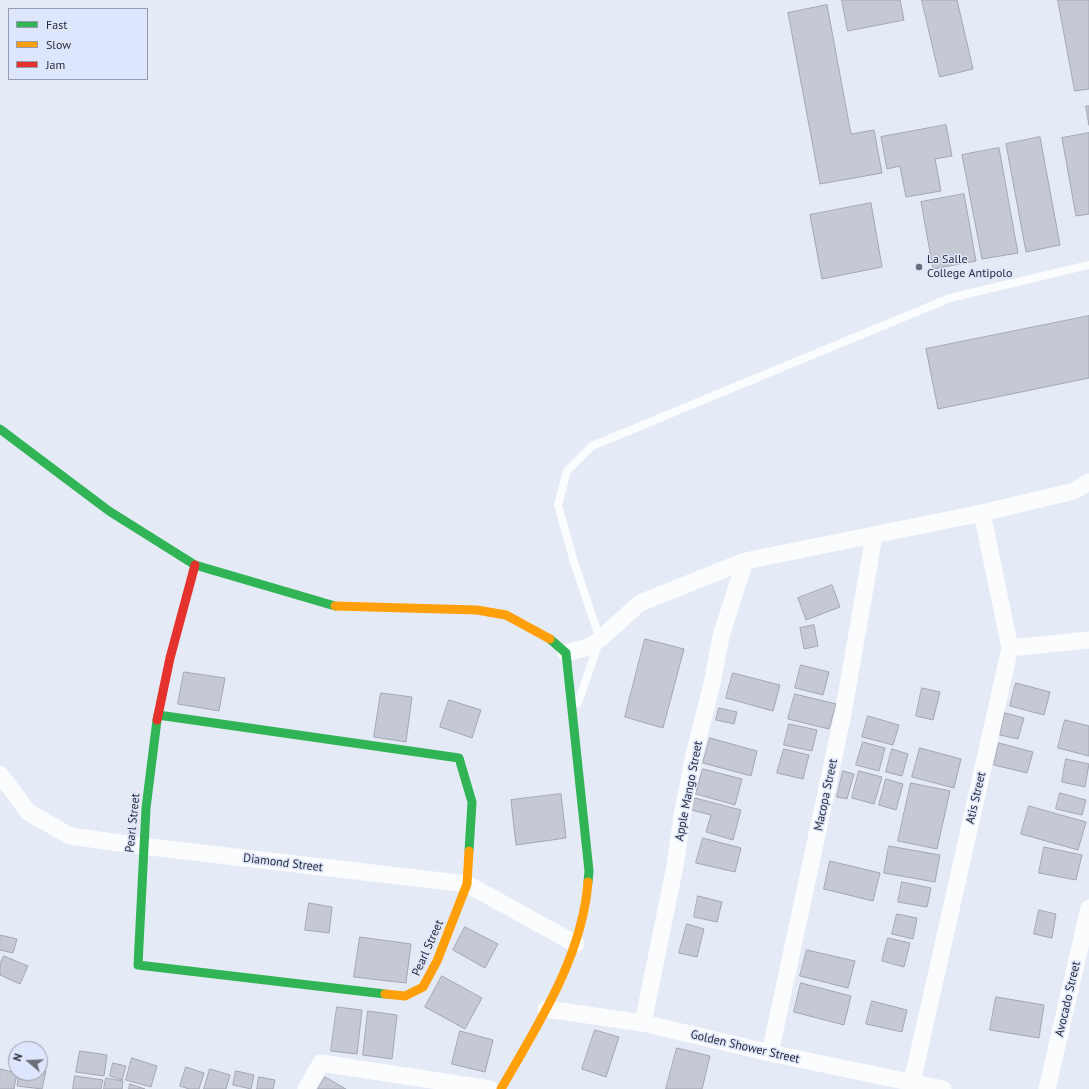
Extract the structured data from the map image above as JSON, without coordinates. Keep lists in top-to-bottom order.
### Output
{
  "streets": {
    "street": [
      "Apple Mango Street",
      "Macopa Street",
      "Atis Street",
      "Pearl Street",
      "Diamond Street",
      "Avocado Street",
      "Golden Shower Street"
    ]
  },
  "crossings": [
    ["Apple Mango Street", "Golden Shower Street"],
    ["Macopa Street", "Golden Shower Street"],
    ["Atis Street", "Golden Shower Street"],
    ["Pearl Street", "Diamond Street"]
  ],
  "places": ["La Salle College Antipolo"],
  "legend": ["Fast", "Slow", "Jam"],
  "north": "left"
}
